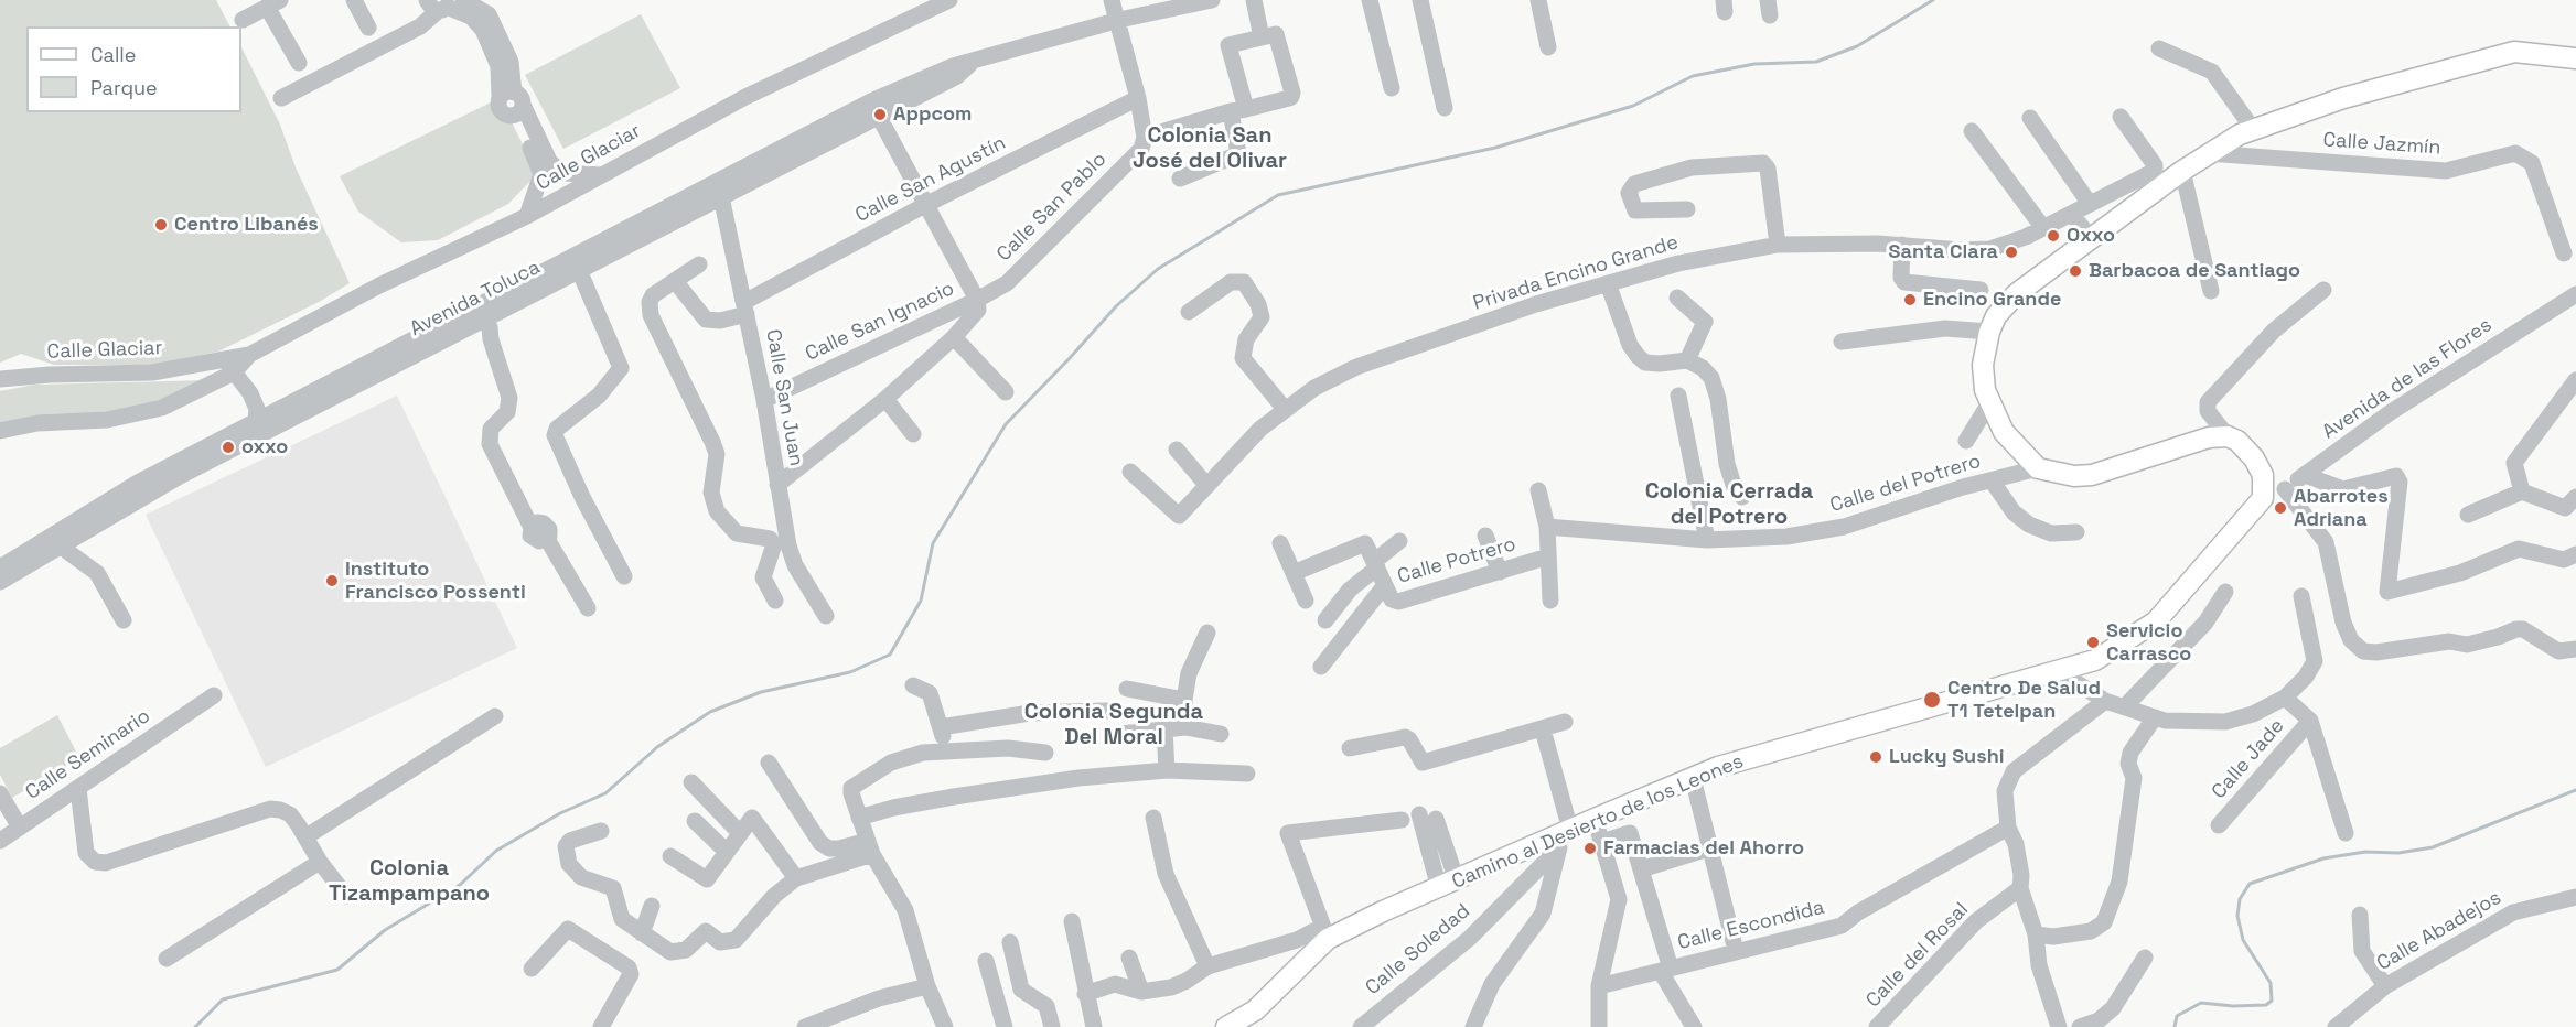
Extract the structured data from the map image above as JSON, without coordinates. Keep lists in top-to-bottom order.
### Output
{
  "streets": {
    "main road": ["Camino al Desierto de los Leones"],
    "street": [
      "Calle Jazmín",
      "Calle Glaciar",
      "Calle San Agustín",
      "Calle San Pablo",
      "Privada Encino Grande",
      "Avenida Toluca",
      "Calle San Ignacio",
      "Avenida de las Flores",
      "Calle San Juan",
      "Calle del Potrero",
      "Calle Potrero",
      "Calle Seminario",
      "Calle Jade",
      "Calle Escondida",
      "Calle Abadejos",
      "Calle Soledad",
      "Calle del Rosal"
    ]
  },
  "crossings": [
    ["Calle San Agustín", "Calle San Pablo"],
    ["Calle San Agustín", "Calle San Juan"],
    ["Calle San Pablo", "Avenida Toluca"],
    ["Calle San Pablo", "Calle San Ignacio"],
    ["Avenida Toluca", "Calle San Juan"],
    ["Calle San Ignacio", "Calle San Juan"],
    ["Avenida de las Flores", "Camino al Desierto de los Leones"],
    ["Camino al Desierto de los Leones", "Calle Soledad"]
  ],
  "districts": [
    "Colonia San José del Olivar",
    "Colonia Cerrada del Potrero",
    "Colonia Segunda Del Moral",
    "Colonia Tizampampano"
  ],
  "places": [
    "Appcom",
    "Centro Libanés",
    "Oxxo",
    "Santa Clara",
    "Barbacoa de Santiago",
    "Encino Grande",
    "oxxo",
    "Abarrotes Adriana",
    "Instituto Francisco Possenti",
    "Servicio Carrasco",
    "Centro De Salud T1 Tetelpan",
    "Lucky Sushi",
    "Farmacias del Ahorro"
  ],
  "legend": ["Calle", "Parque"]
}
